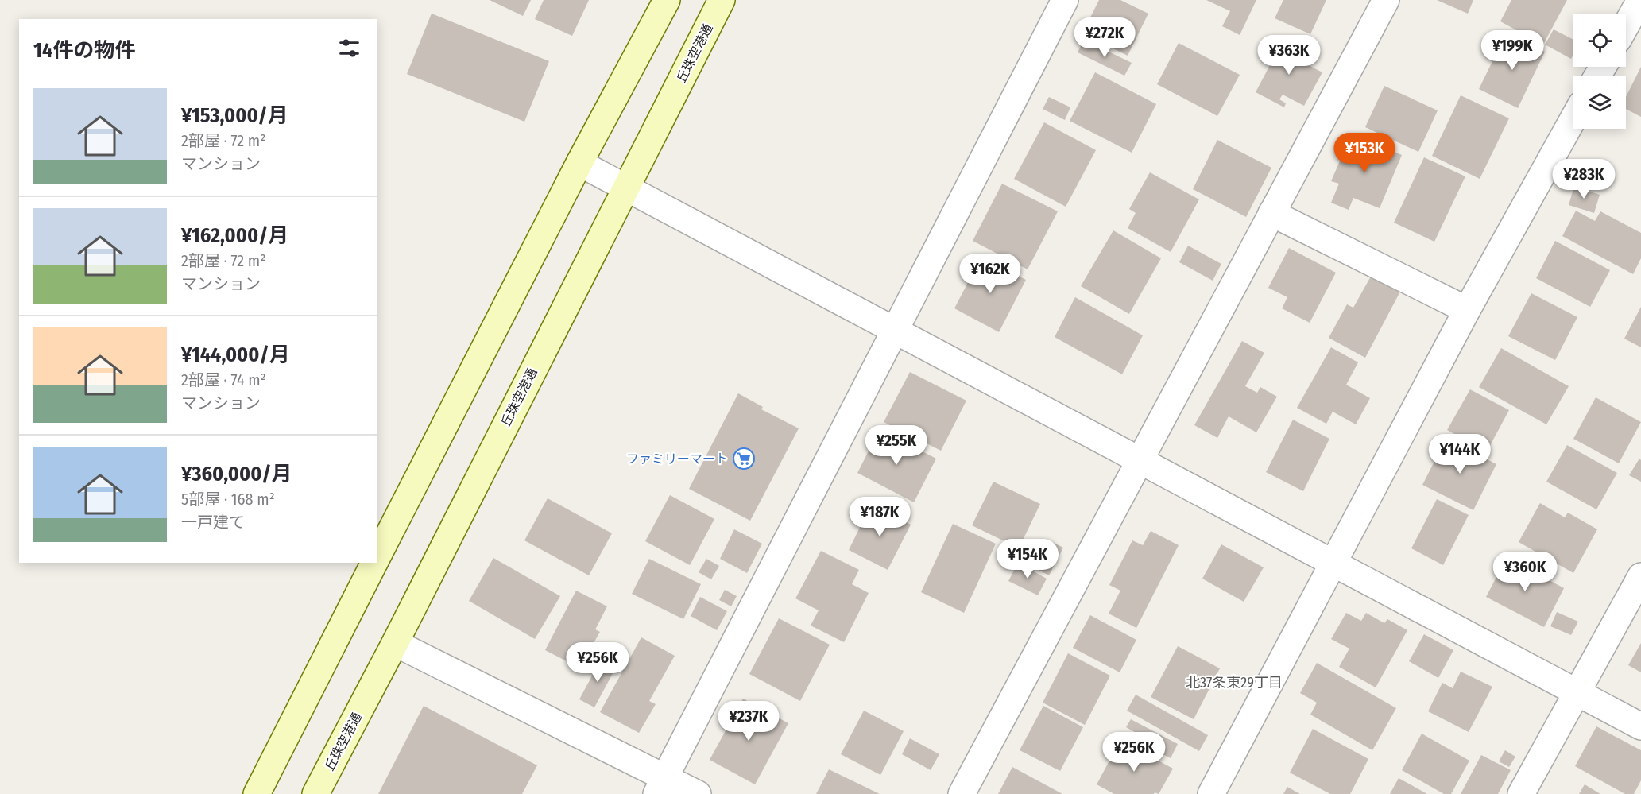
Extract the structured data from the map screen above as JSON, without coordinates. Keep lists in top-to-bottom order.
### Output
{
  "streets": {
    "main road": ["丘珠空港通"]
  },
  "districts": ["北37条東29丁目"],
  "places": {
    "supermarket": ["ファミリーマート"]
  },
  "page": {
    "price": [
      "¥272K",
      "¥199K",
      "¥363K",
      "¥153K",
      "¥283K",
      "¥162K",
      "¥255K",
      "¥144K",
      "¥187K",
      "¥154K",
      "¥360K",
      "¥256K",
      "¥237K",
      "¥256K"
    ],
    "heading": "14件の物件",
    "list": [
      {
        "name": "¥153,000/月",
        "note": "2部屋 · 72 m² · マンション"
      },
      {
        "name": "¥162,000/月",
        "note": "2部屋 · 72 m² · マンション"
      },
      {
        "name": "¥144,000/月",
        "note": "2部屋 · 74 m² · マンション"
      },
      {
        "name": "¥360,000/月",
        "note": "5部屋 · 168 m² · 一戸建て"
      }
    ]
  }
}
